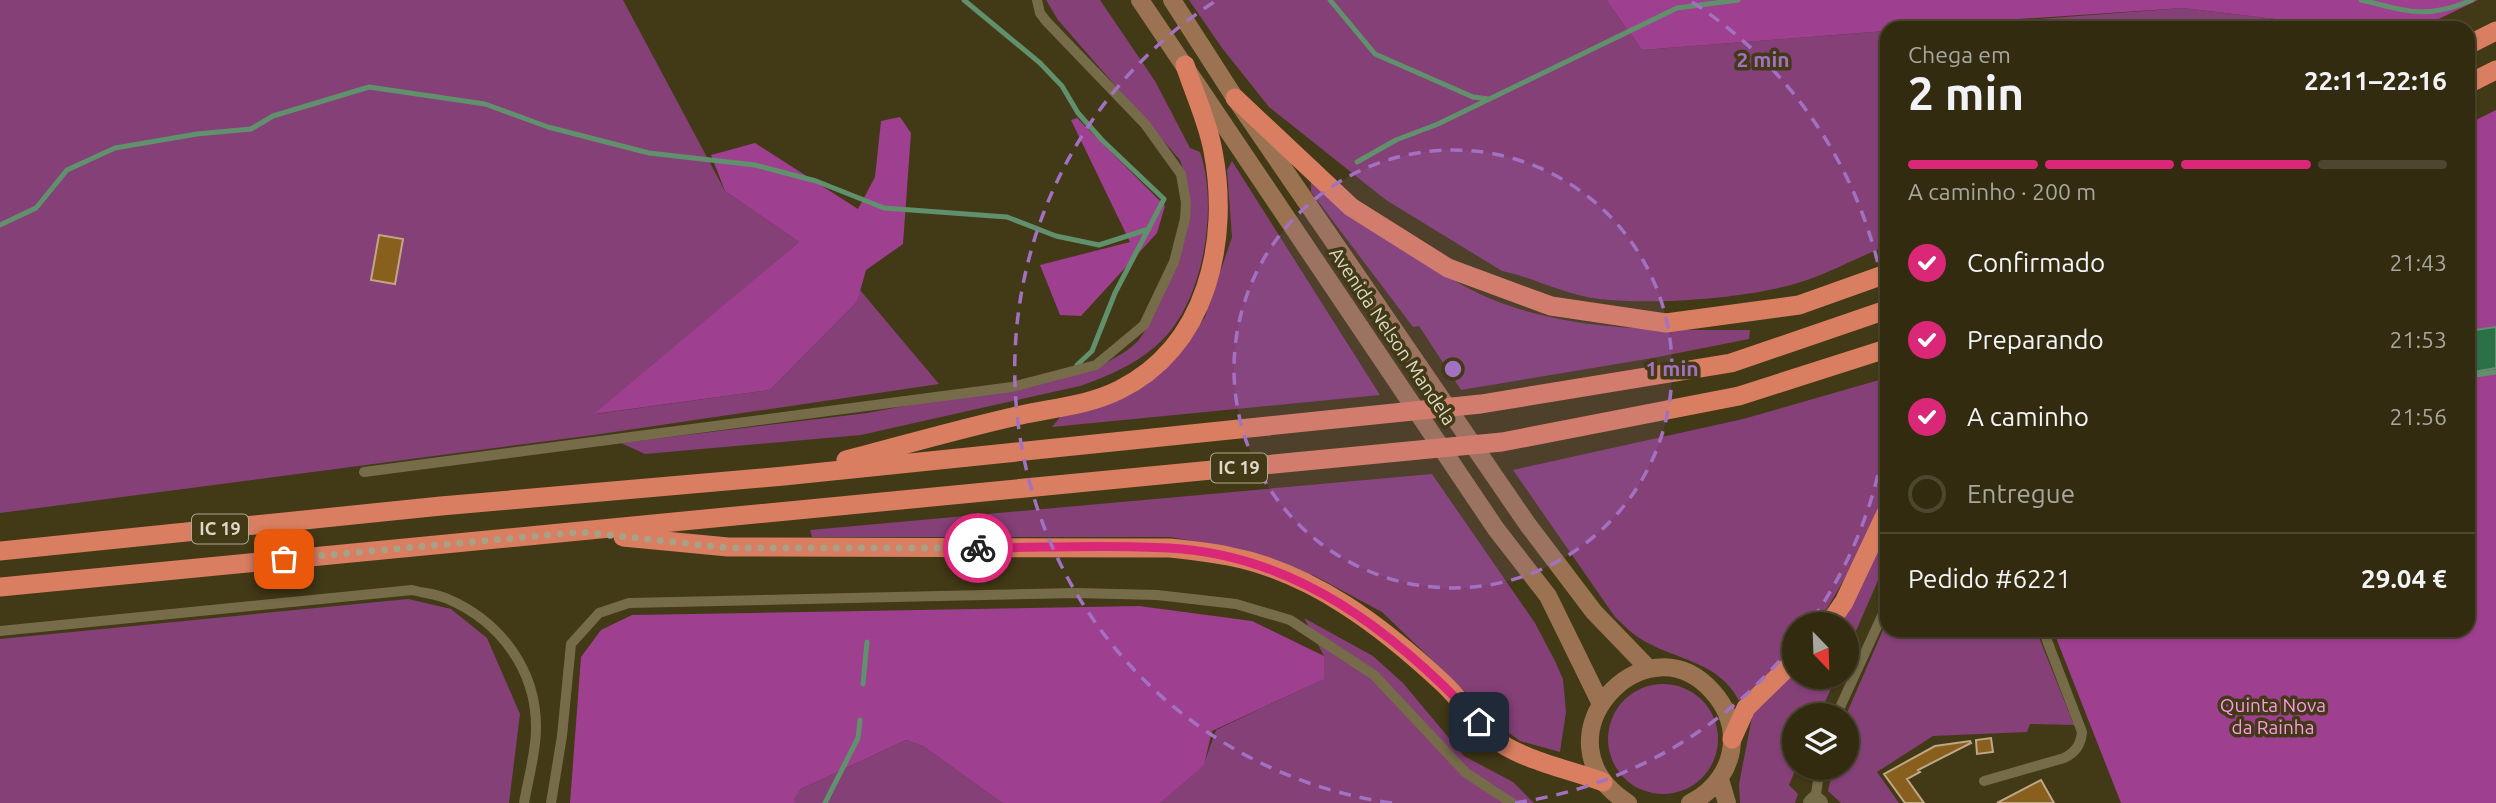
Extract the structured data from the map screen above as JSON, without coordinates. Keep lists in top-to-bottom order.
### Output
{
  "streets": {
    "highway": ["IC 19"],
    "main road": ["Avenida Nelson Mandela"]
  },
  "parks": ["Quinta Nova da Rainha"],
  "north": "bottom right",
  "page": {
    "heading": ["2 min", "Chega em", "22:11–22:16"],
    "panel": ["Pedido #6221", "29.04 €"],
    "bar": "A caminho · 200 m",
    "list": [
      ["Confirmado", "21:43"],
      ["Preparando", "21:53"],
      ["A caminho", "21:56"],
      "Entregue"
    ]
  },
  "rings": ["2 min", "1 min"]
}
